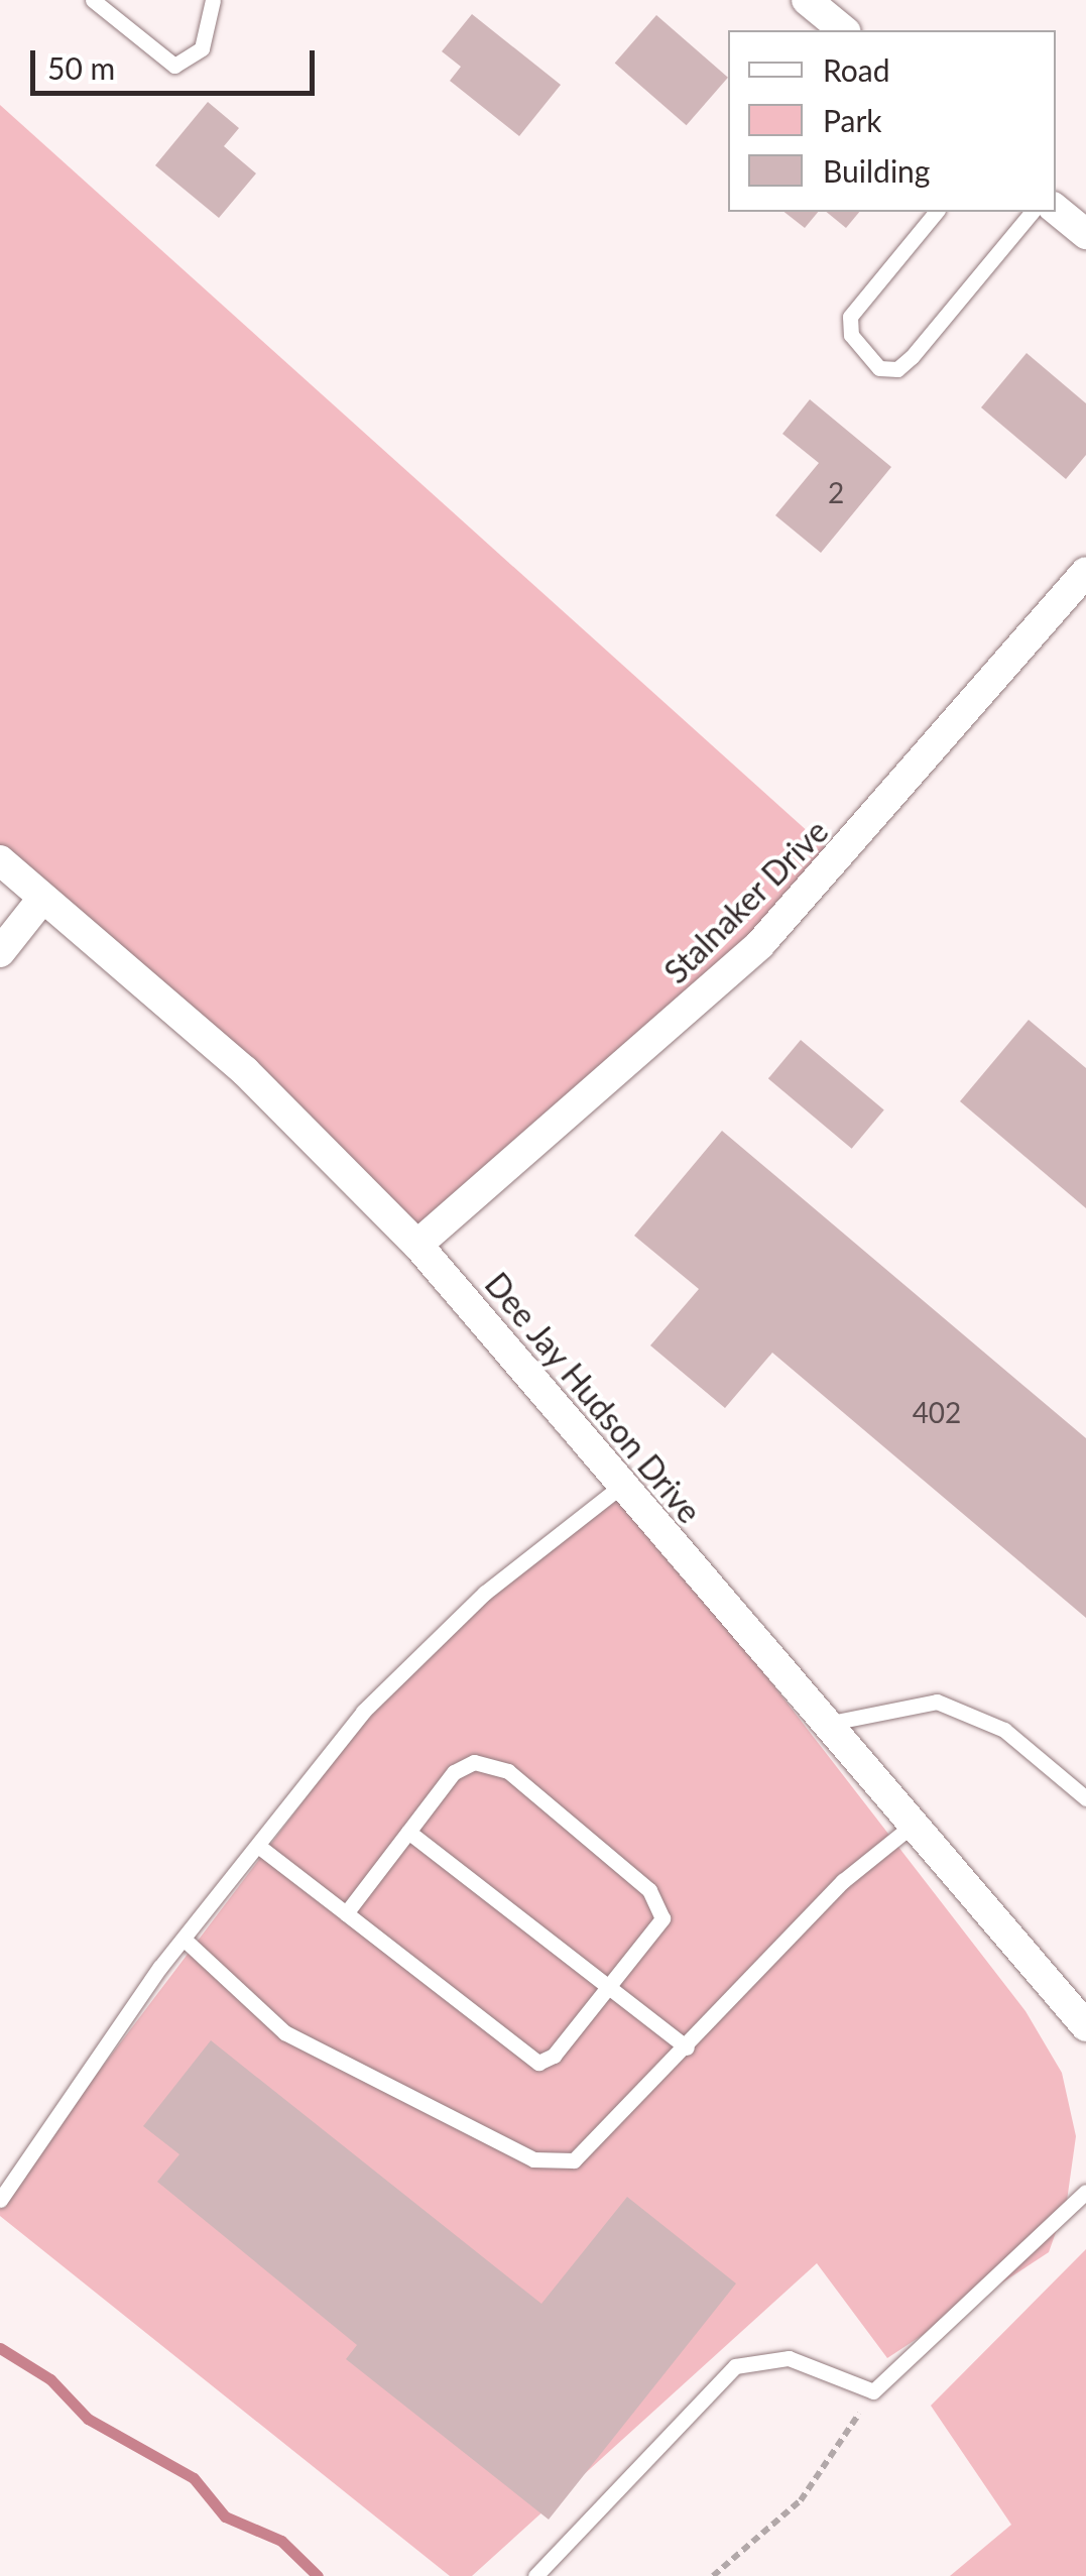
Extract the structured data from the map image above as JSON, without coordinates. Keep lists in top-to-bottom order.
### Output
{
  "streets": {
    "street": ["Stalnaker Drive", "Dee Jay Hudson Drive"]
  },
  "crossings": [
    ["Stalnaker Drive", "Dee Jay Hudson Drive"]
  ],
  "house_numbers": ["2", "402"],
  "legend": ["Road", "Park", "Building"],
  "scale_bar": "50 m"
}
